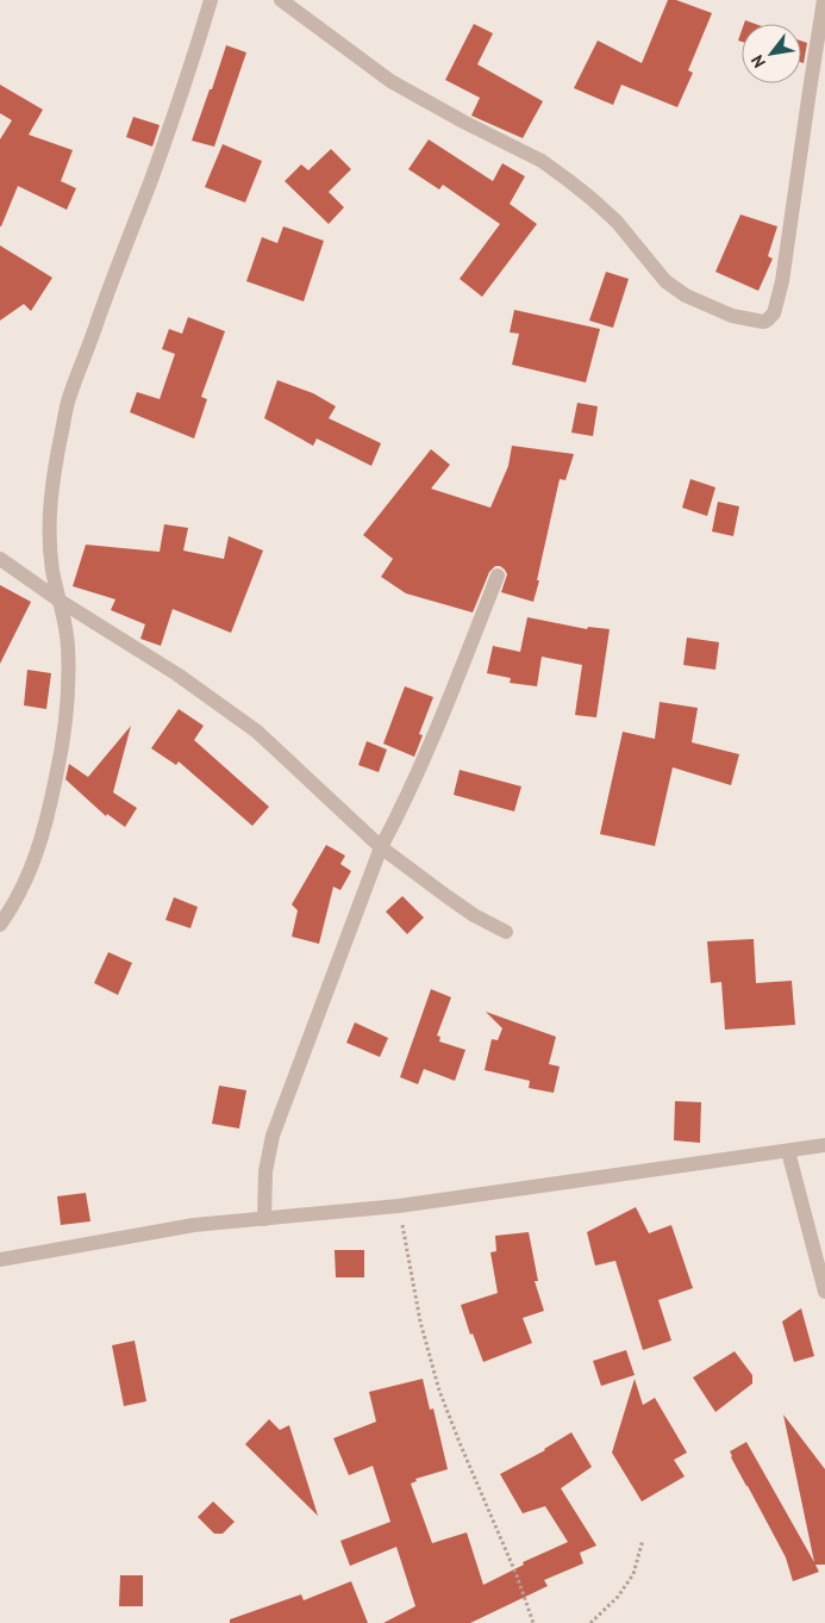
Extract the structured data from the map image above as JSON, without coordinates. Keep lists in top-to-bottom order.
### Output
{
  "north": "bottom left"
}
